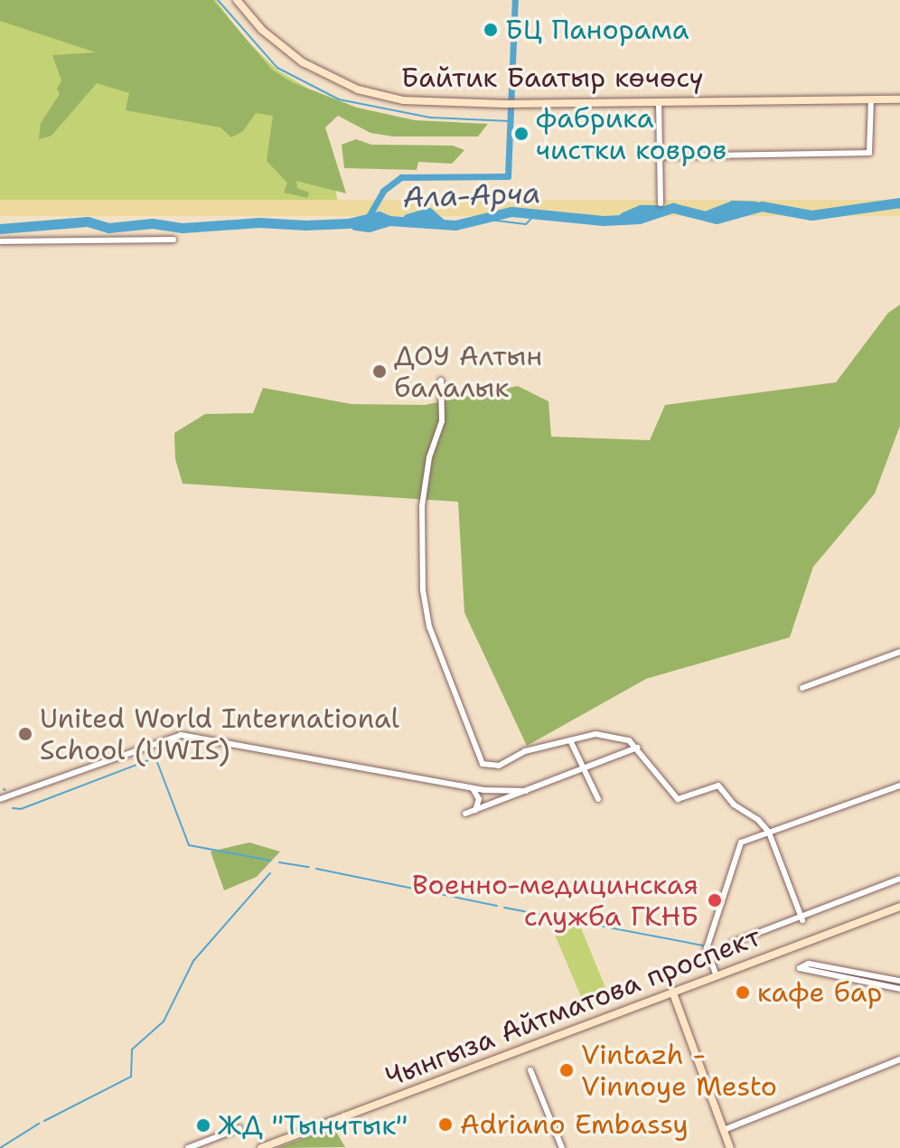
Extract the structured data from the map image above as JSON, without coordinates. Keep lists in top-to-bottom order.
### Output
{
  "streets": {
    "main road": ["Байтик Баатыр көчөсү", "Чынгыза Айтматова проспект"]
  },
  "water": ["Ала-Арча"],
  "places": [
    "БЦ Панорама",
    "фабрика чистки ковров",
    "ДОУ Алтын балалык",
    "United World International School (UWIS)",
    "Военно-медицинская служба ГКНБ",
    "кафе бар",
    "Vintazh - Vinnoye Mesto",
    "Adriano Embassy",
    "ЖД \"Тынчтык\""
  ]
}
